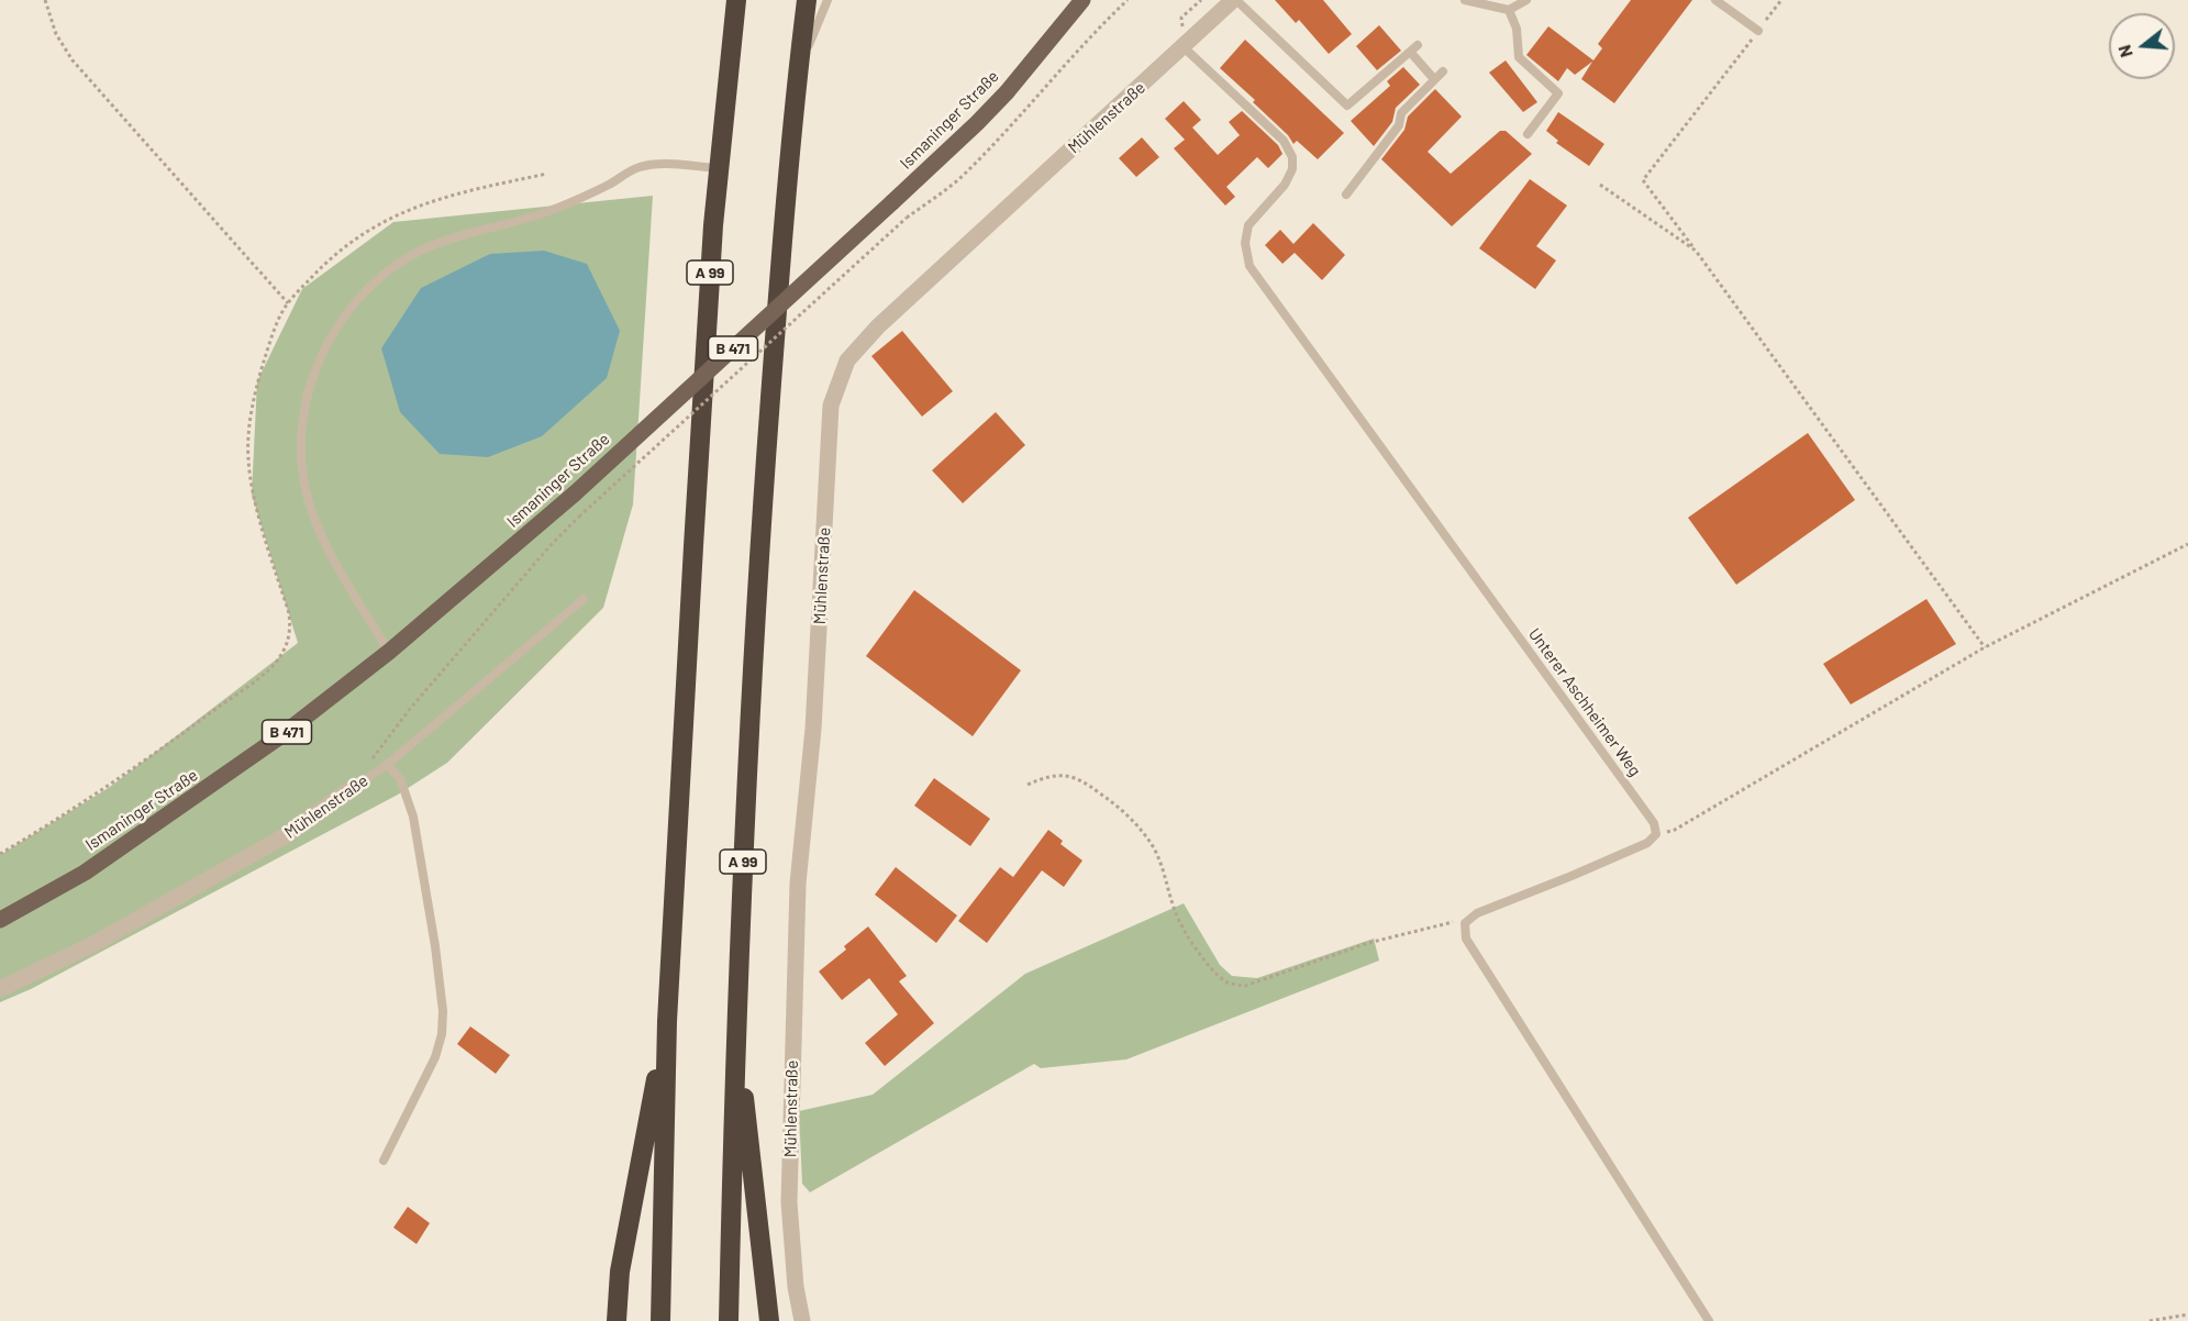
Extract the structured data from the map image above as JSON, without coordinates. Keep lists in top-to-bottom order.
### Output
{
  "streets": {
    "highway": ["A 99"],
    "main road": ["Ismaninger Straße", "B 471"],
    "street": ["Mühlenstraße"],
    "lane": ["Unterer Aschheimer Weg"]
  },
  "crossings": [
    ["Mühlenstraße", "Unterer Aschheimer Weg"]
  ],
  "north": "left"
}
